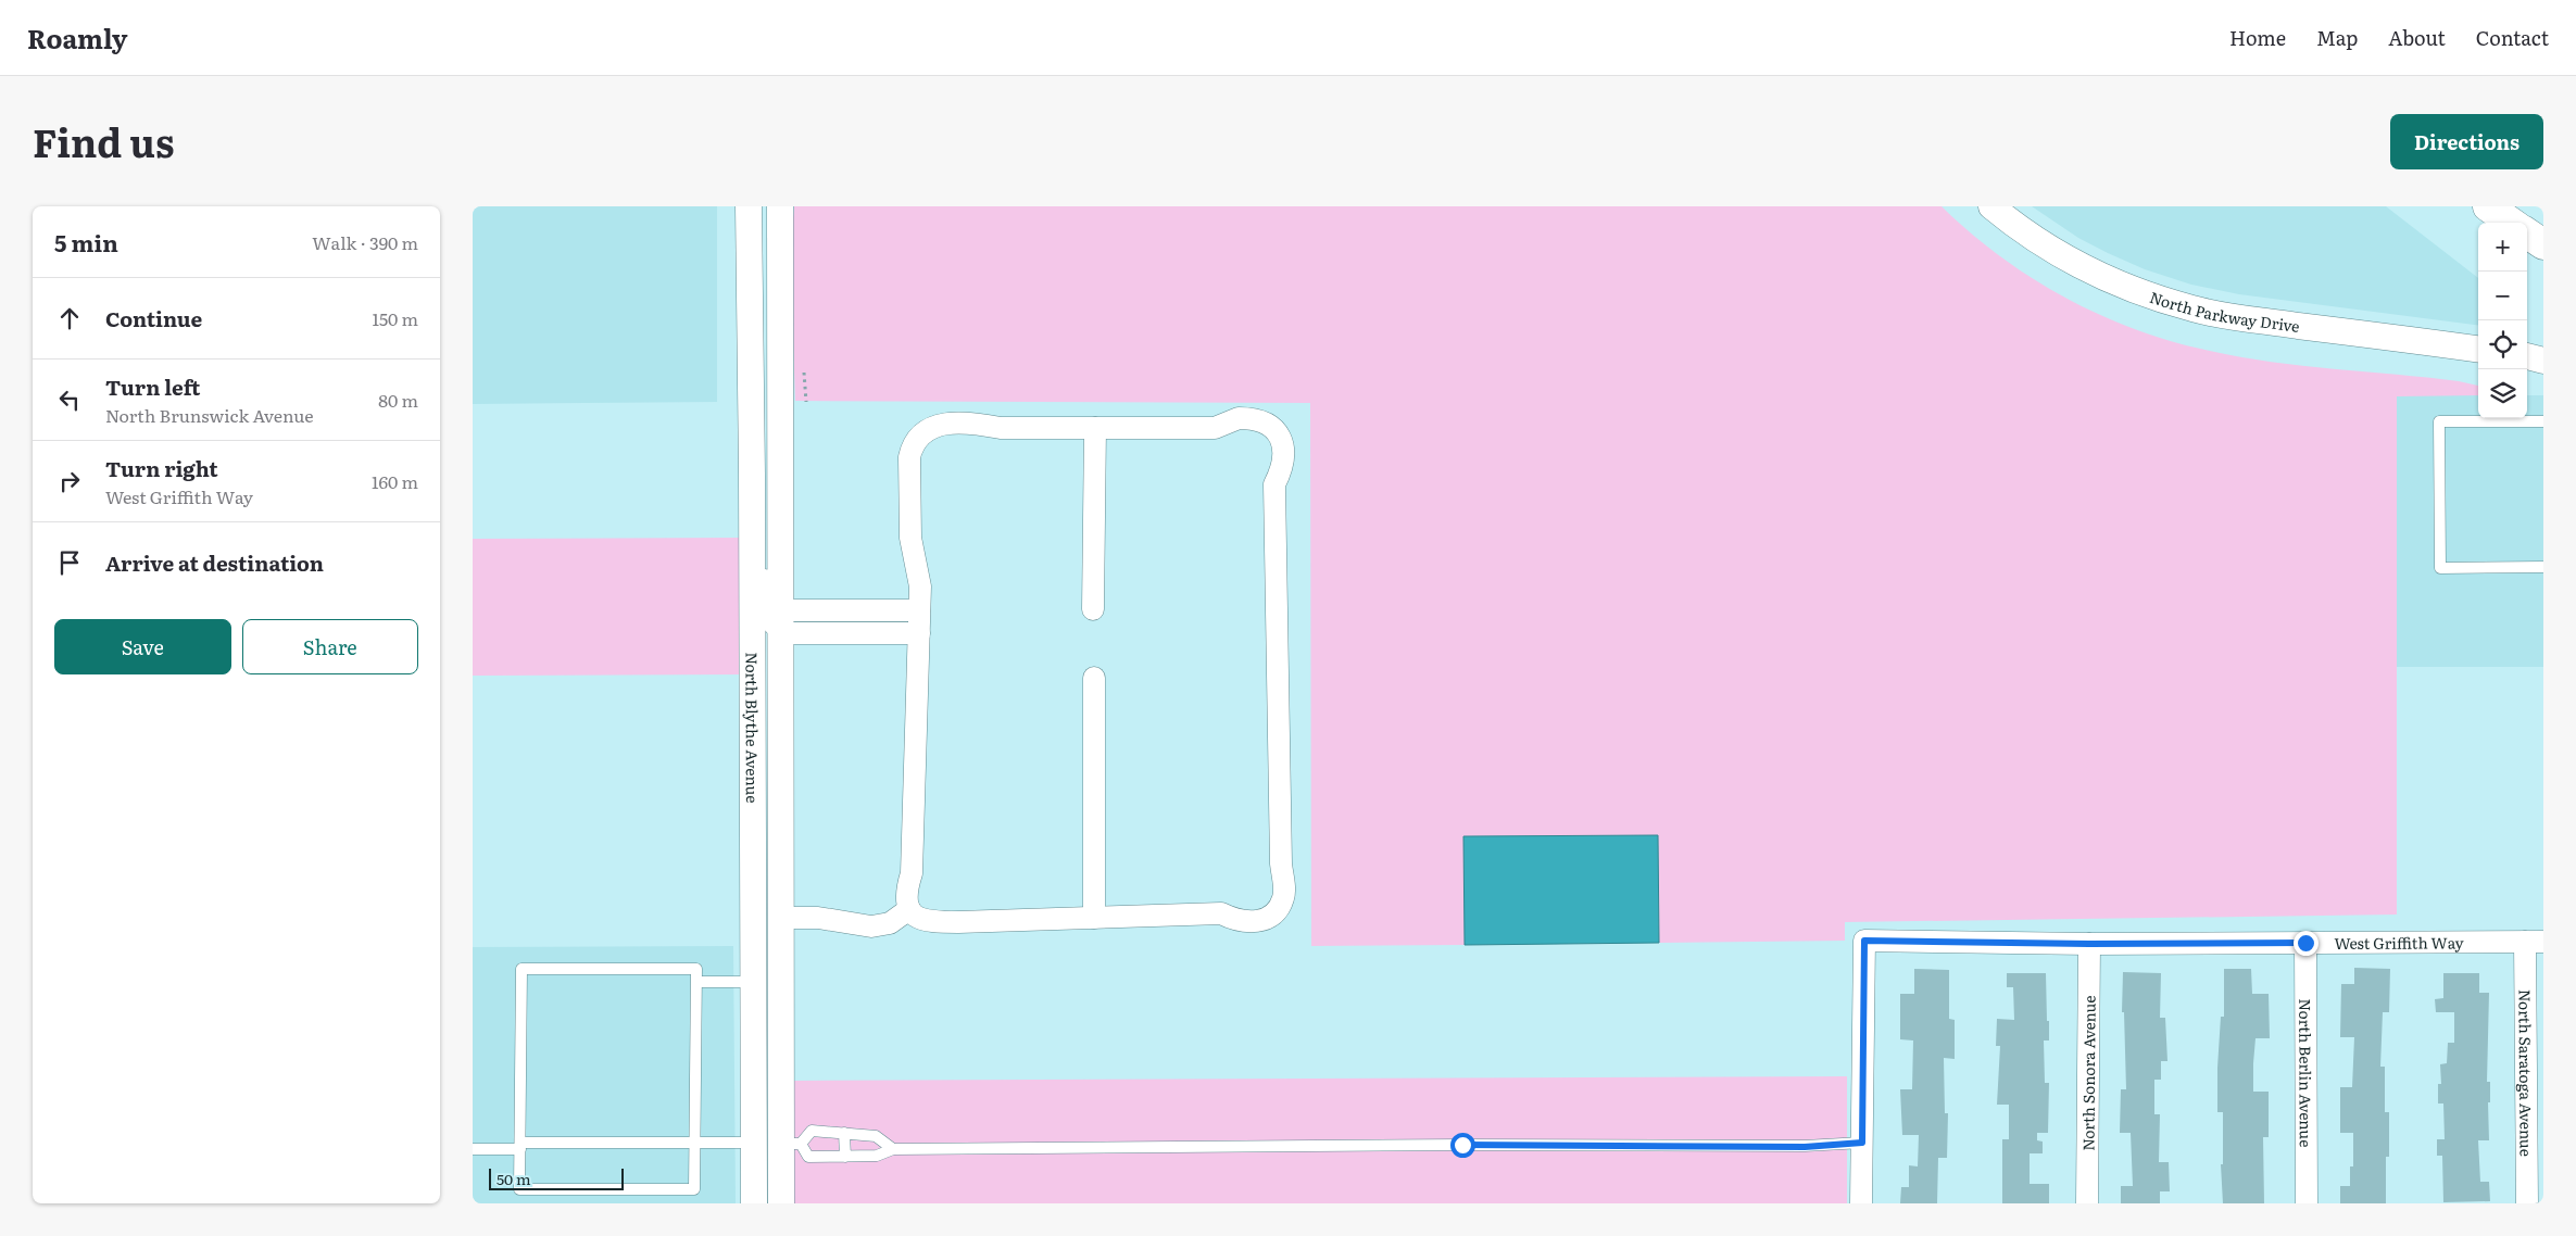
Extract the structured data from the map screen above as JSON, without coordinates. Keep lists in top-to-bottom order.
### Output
{
  "streets": {
    "street": [
      "North Parkway Drive",
      "North Blythe Avenue",
      "West Griffith Way",
      "North Sonora Avenue",
      "North Berlin Avenue",
      "North Saratoga Avenue"
    ]
  },
  "crossings": [
    ["West Griffith Way", "North Sonora Avenue"],
    ["West Griffith Way", "North Berlin Avenue"],
    ["West Griffith Way", "North Saratoga Avenue"]
  ],
  "scale_bar": "50 m",
  "page": {
    "header": "Roamly",
    "nav": [
      "Home",
      "Map",
      "About",
      "Contact"
    ],
    "title": "Find us",
    "buttons": [
      "Directions",
      ["Save", "Share"]
    ],
    "heading": ["5 min", "Walk · 390 m"],
    "map_buttons": ["+", "−"],
    "list": [
      ["Continue", "150 m"],
      ["Turn left", "North Brunswick Avenue", "80 m"],
      ["Turn right", "West Griffith Way", "160 m"],
      "Arrive at destination"
    ],
    "scale": "50 m"
  }
}
